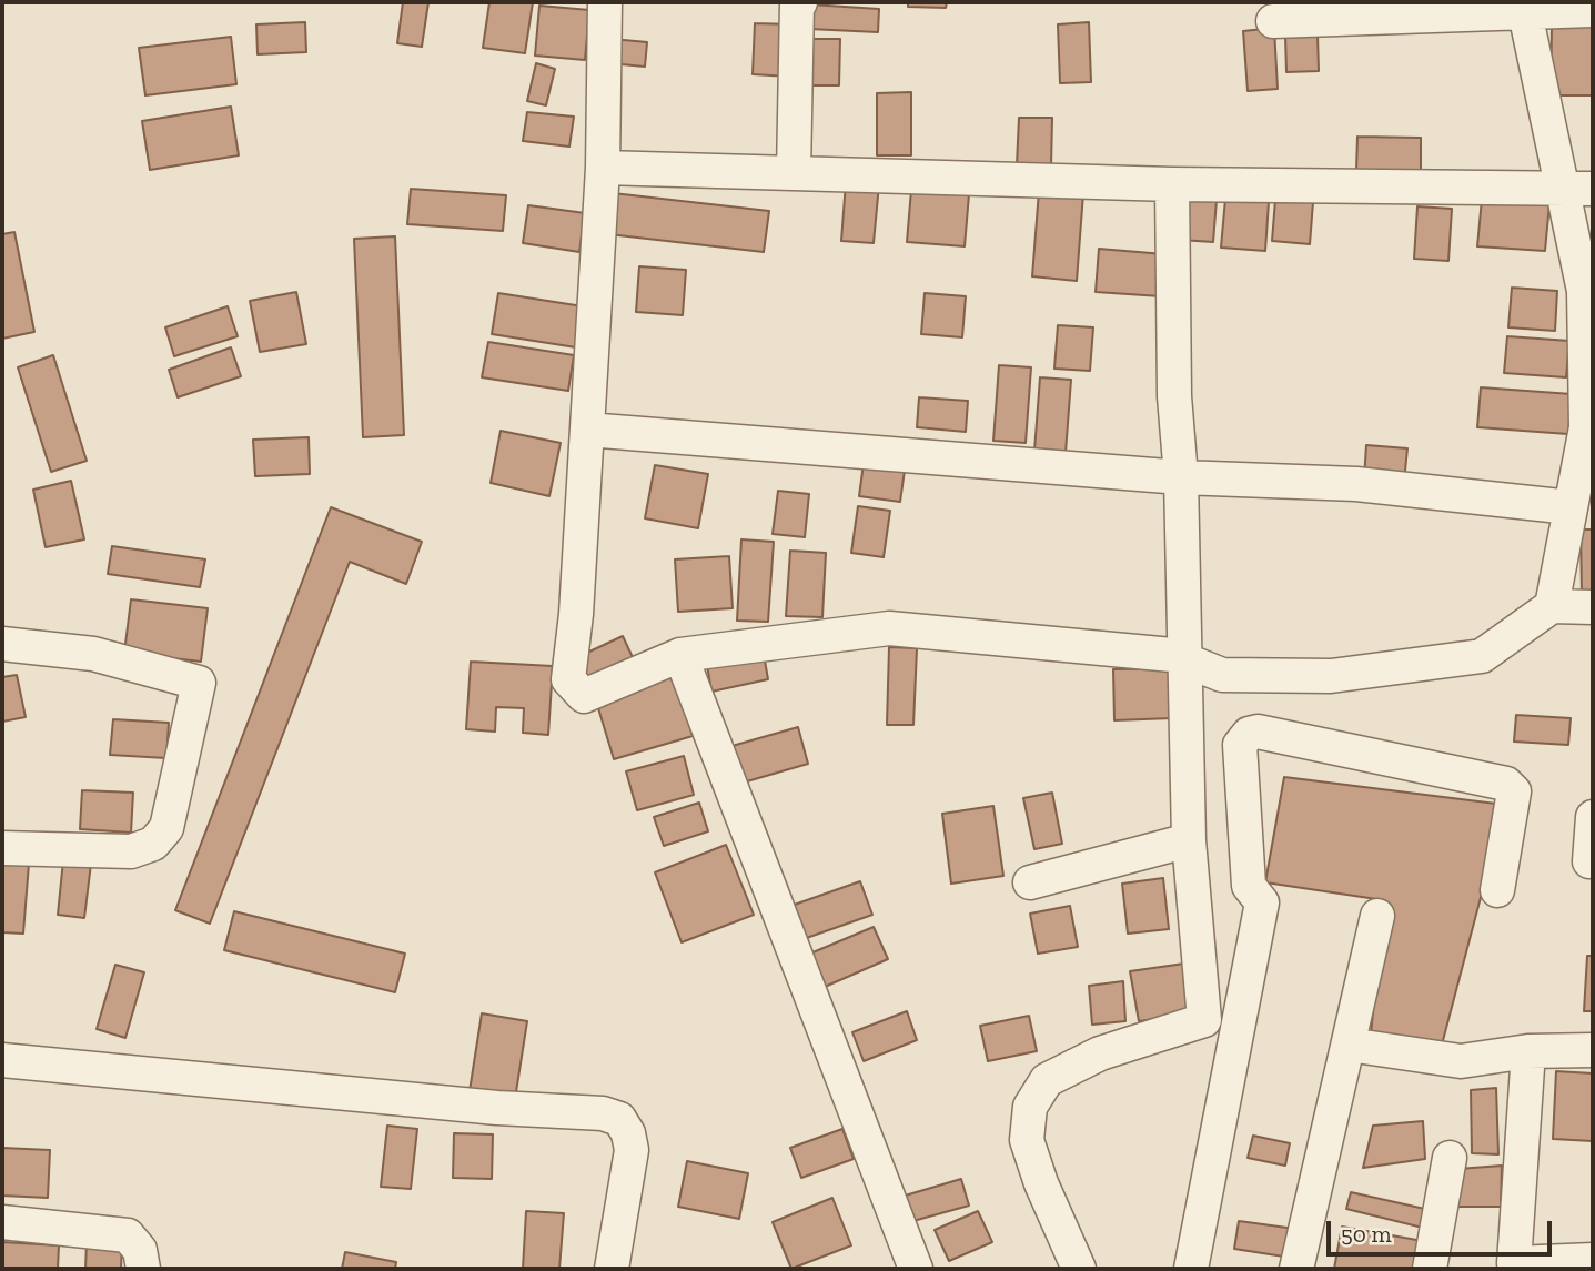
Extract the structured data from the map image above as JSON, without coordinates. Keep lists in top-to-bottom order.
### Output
{
  "scale_bar": "50 m"
}
